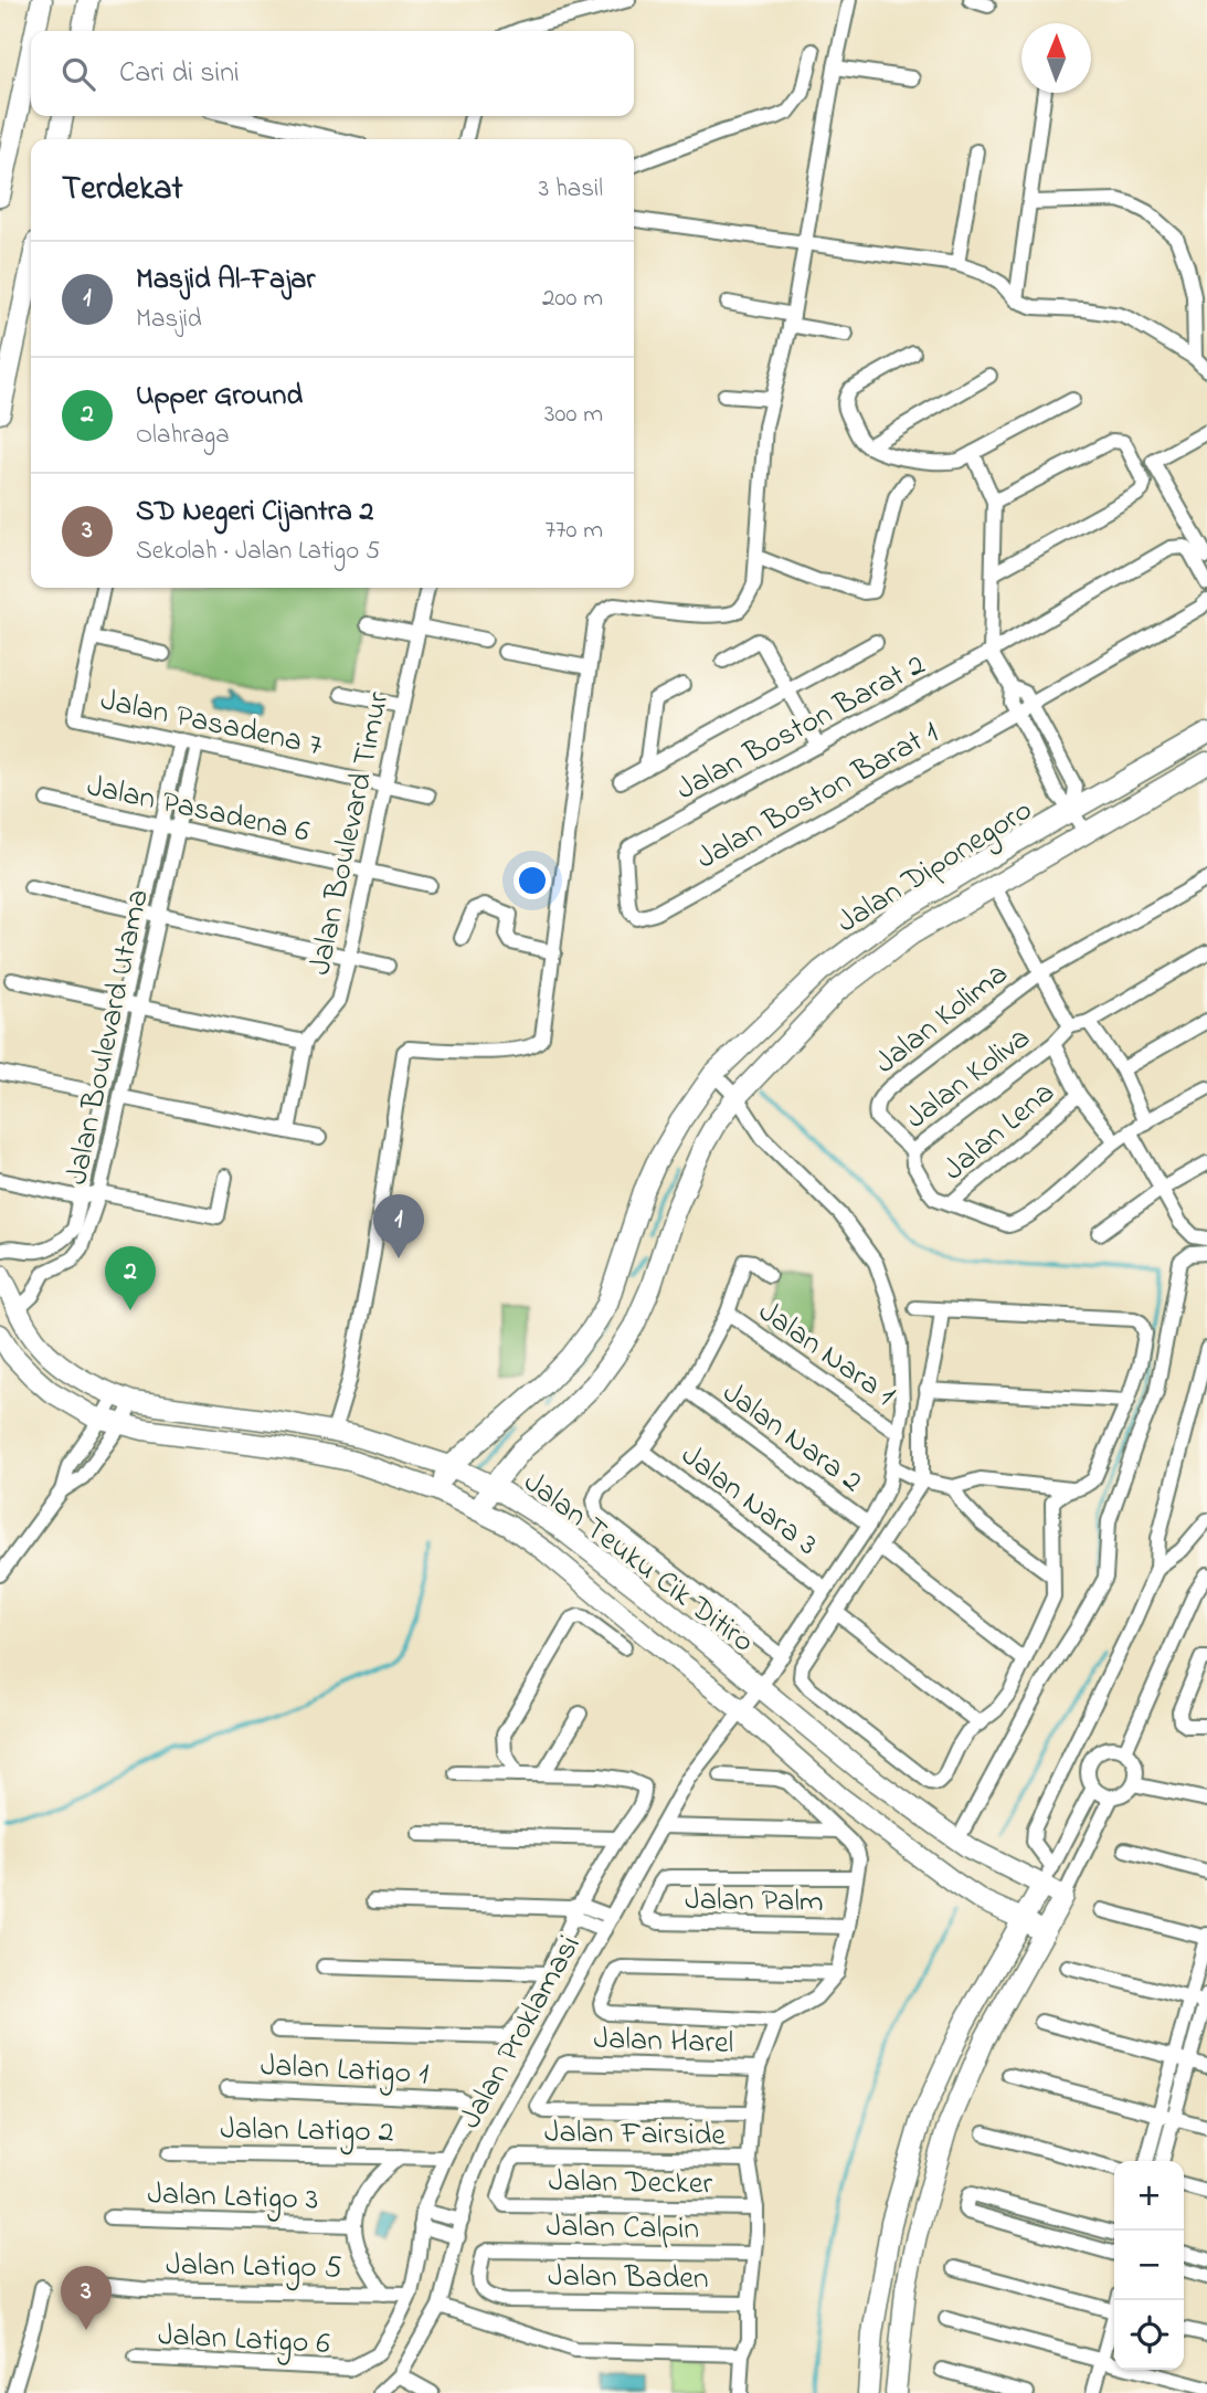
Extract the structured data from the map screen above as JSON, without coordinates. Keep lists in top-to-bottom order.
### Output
{
  "streets": {
    "main road": ["Jalan Diponegoro", "Jalan Teuku Cik Ditiro"],
    "street": [
      "Jalan Pasadena 7",
      "Jalan Boston Barat 2",
      "Jalan Boston Barat 1",
      "Jalan Pasadena 6",
      "Jalan Boulevard Timur",
      "Jalan Kolima",
      "Jalan Boulevard Utama",
      "Jalan Koliva",
      "Jalan Lena",
      "Jalan Nara 1",
      "Jalan Nara 2",
      "Jalan Nara 3",
      "Jalan Palm",
      "Jalan Proklamasi",
      "Jalan Harel",
      "Jalan Latigo 1",
      "Jalan Latigo 2",
      "Jalan Fairside",
      "Jalan Decker",
      "Jalan Latigo 3",
      "Jalan Calpin",
      "Jalan Latigo 5",
      "Jalan Baden",
      "Jalan Latigo 6"
    ]
  },
  "crossings": [
    ["Jalan Pasadena 7", "Jalan Boulevard Timur"],
    ["Jalan Pasadena 7", "Jalan Boulevard Utama"],
    ["Jalan Boston Barat 2", "Jalan Boston Barat 1"],
    ["Jalan Pasadena 6", "Jalan Boulevard Timur"],
    ["Jalan Pasadena 6", "Jalan Boulevard Utama"],
    ["Jalan Diponegoro", "Jalan Teuku Cik Ditiro"],
    ["Jalan Diponegoro", "Jalan Proklamasi"],
    ["Jalan Kolima", "Jalan Koliva"],
    ["Jalan Boulevard Utama", "Jalan Teuku Cik Ditiro"],
    ["Jalan Nara 1", "Jalan Proklamasi"],
    ["Jalan Nara 2", "Jalan Proklamasi"],
    ["Jalan Nara 3", "Jalan Proklamasi"],
    ["Jalan Teuku Cik Ditiro", "Jalan Proklamasi"],
    ["Jalan Latigo 1", "Jalan Latigo 2"],
    ["Jalan Fairside", "Jalan Decker"],
    ["Jalan Calpin", "Jalan Baden"],
    ["Jalan Latigo 5", "Jalan Latigo 6"]
  ],
  "north": "top",
  "page": {
    "search": "Cari di sini",
    "heading": ["Terdekat", "3 hasil"],
    "list": [
      {
        "mark": "1",
        "name": "Masjid Al-Fajar",
        "note": "Masjid",
        "value": "200 m"
      },
      {
        "mark": "2",
        "name": "Upper Ground",
        "note": "Olahraga",
        "value": "300 m"
      },
      {
        "mark": "3",
        "name": "SD Negeri Cijantra 2",
        "note": "Sekolah · Jalan Latigo 5",
        "value": "770 m"
      }
    ],
    "pins": ["1", "2", "3"],
    "map_buttons": ["+", "−"]
  }
}
